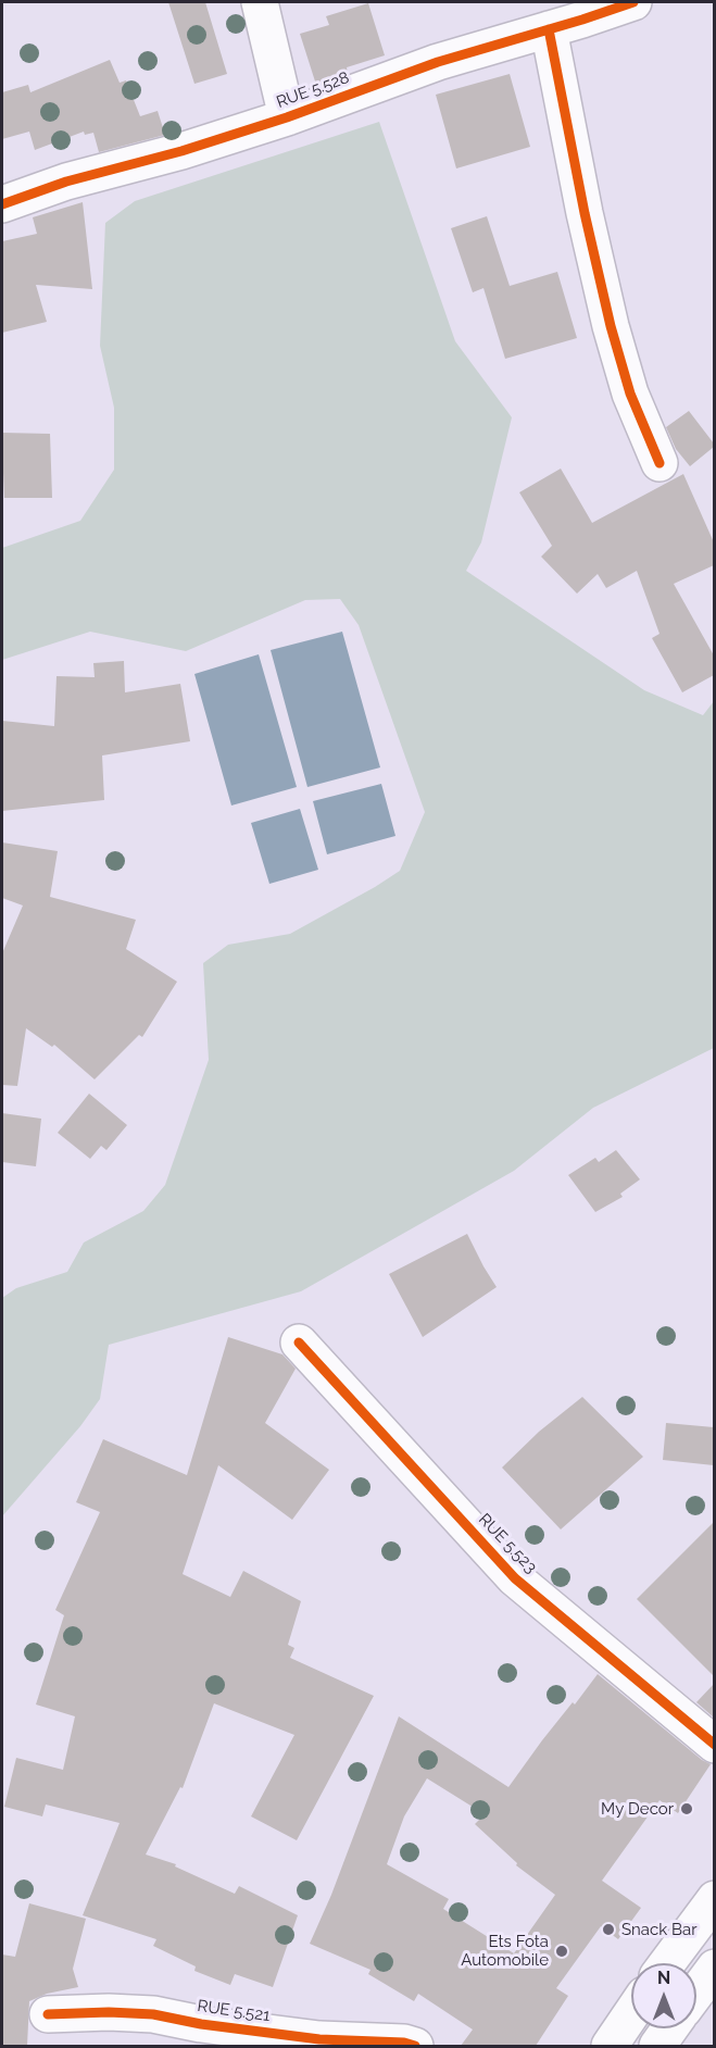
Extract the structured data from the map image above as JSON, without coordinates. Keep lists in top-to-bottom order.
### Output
{
  "streets": {
    "street": ["RUE 5.528", "RUE 5.523", "RUE 5.521"]
  },
  "places": ["My Decor", "Snack Bar", "Ets Fota Automobile"],
  "north": "top"
}
